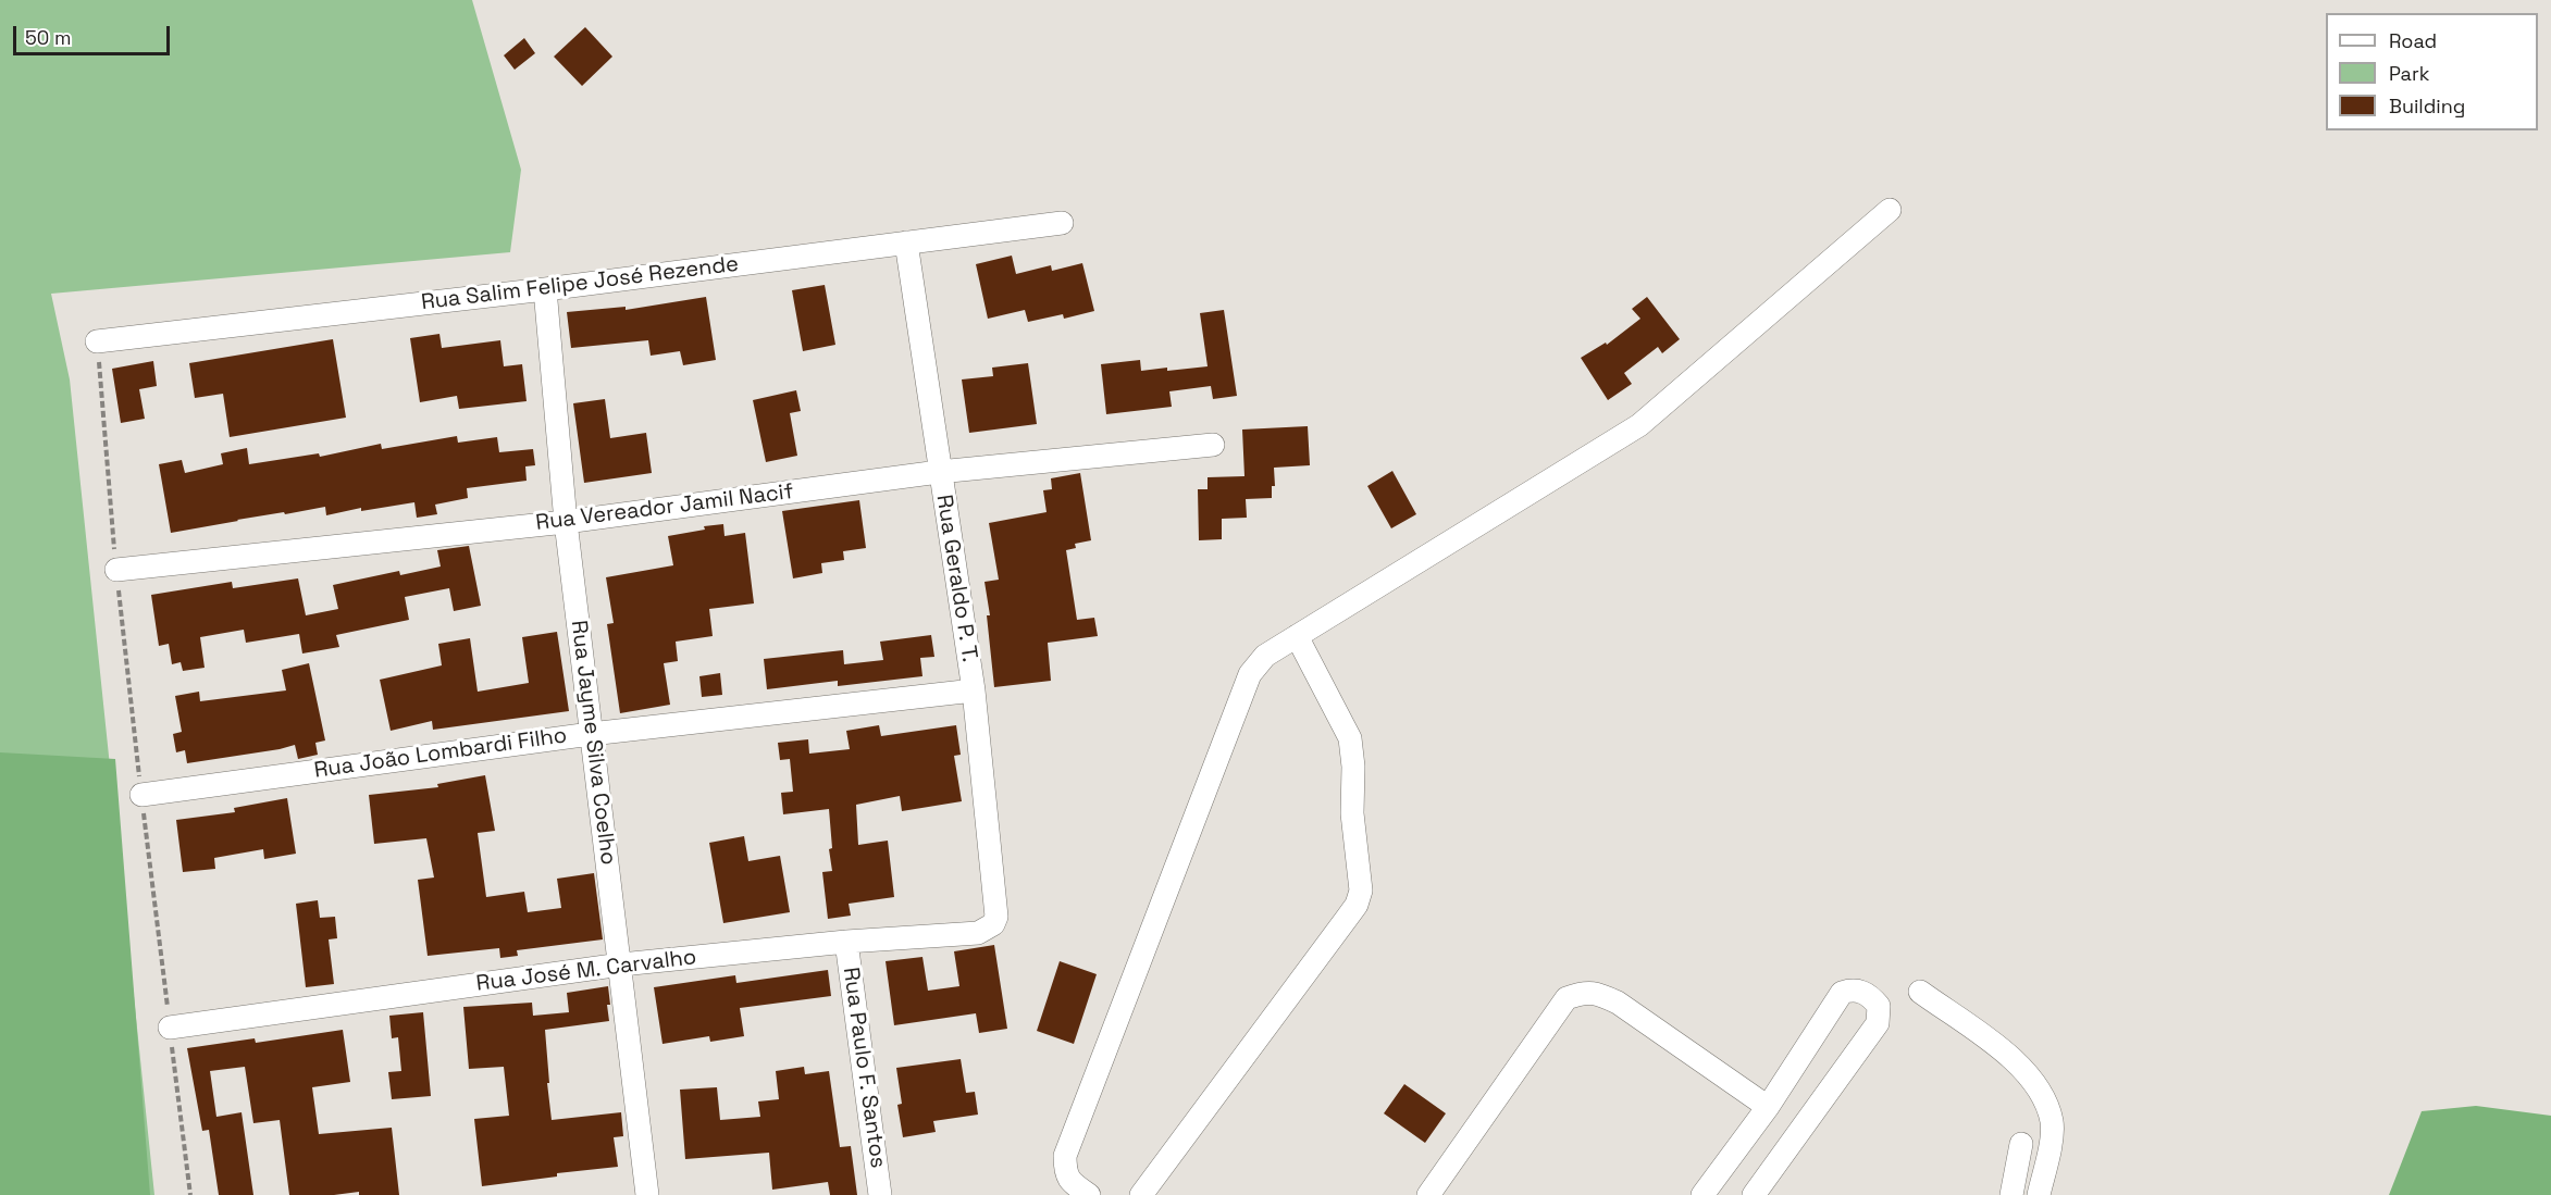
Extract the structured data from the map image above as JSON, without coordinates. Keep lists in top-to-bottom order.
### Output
{
  "streets": {
    "street": [
      "Rua Salim Felipe José Rezende",
      "Rua Vereador Jamil Nacif",
      "Rua Geraldo P. T.",
      "Rua Jayme Silva Coelho",
      "Rua João Lombardi Filho",
      "Rua José M. Carvalho",
      "Rua Paulo F. Santos"
    ]
  },
  "crossings": [
    ["Rua Salim Felipe José Rezende", "Rua Geraldo P. T."],
    ["Rua Salim Felipe José Rezende", "Rua Jayme Silva Coelho"],
    ["Rua Vereador Jamil Nacif", "Rua Geraldo P. T."],
    ["Rua Vereador Jamil Nacif", "Rua Jayme Silva Coelho"],
    ["Rua Geraldo P. T.", "Rua João Lombardi Filho"],
    ["Rua Geraldo P. T.", "Rua José M. Carvalho"],
    ["Rua Jayme Silva Coelho", "Rua João Lombardi Filho"],
    ["Rua Jayme Silva Coelho", "Rua José M. Carvalho"],
    ["Rua José M. Carvalho", "Rua Paulo F. Santos"]
  ],
  "legend": ["Road", "Park", "Building"],
  "scale_bar": "50 m"
}
